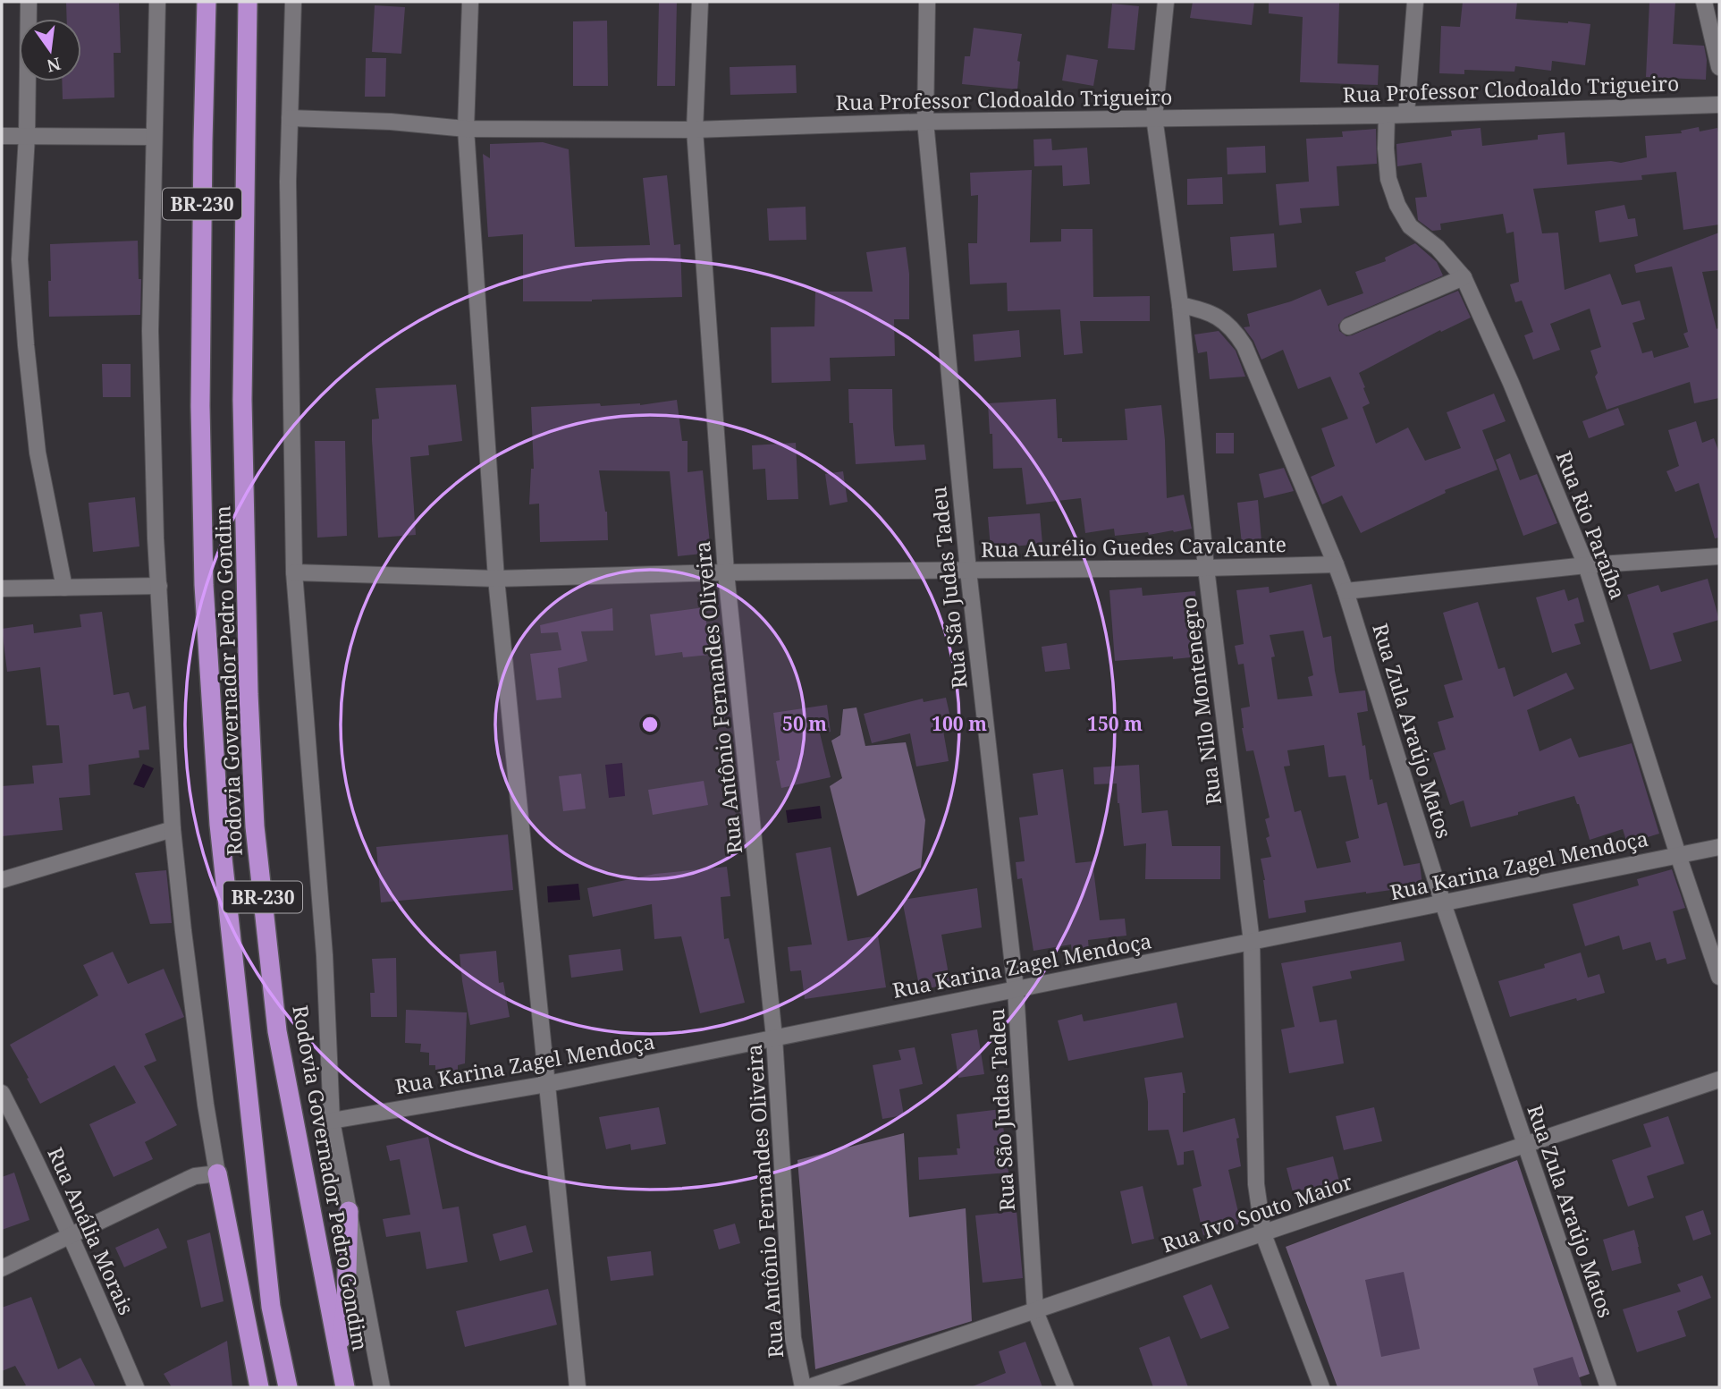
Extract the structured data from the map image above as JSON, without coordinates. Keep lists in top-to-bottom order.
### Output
{
  "streets": {
    "highway": ["BR-230", "Rodovia Governador Pedro Gondim"],
    "street": [
      "Rua Professor Clodoaldo Trigueiro",
      "Rua Rio Paraíba",
      "Rua Aurélio Guedes Cavalcante",
      "Rua São Judas Tadeu",
      "Rua Antônio Fernandes Oliveira",
      "Rua Nilo Montenegro",
      "Rua Zula Araújo Matos",
      "Rua Karina Zagel Mendoça",
      "Rua Ivo Souto Maior",
      "Rua Anália Morais"
    ]
  },
  "crossings": [
    ["Rua Professor Clodoaldo Trigueiro", "Rua Rio Paraíba"],
    ["Rua Professor Clodoaldo Trigueiro", "Rua São Judas Tadeu"],
    ["Rua Professor Clodoaldo Trigueiro", "Rua Antônio Fernandes Oliveira"],
    ["Rua Professor Clodoaldo Trigueiro", "Rua Nilo Montenegro"],
    ["Rua Rio Paraíba", "Rua Karina Zagel Mendoça"],
    ["Rua Aurélio Guedes Cavalcante", "Rua São Judas Tadeu"],
    ["Rua Aurélio Guedes Cavalcante", "Rua Antônio Fernandes Oliveira"],
    ["Rua Aurélio Guedes Cavalcante", "Rua Nilo Montenegro"],
    ["Rua Aurélio Guedes Cavalcante", "Rua Zula Araújo Matos"],
    ["Rua São Judas Tadeu", "Rua Karina Zagel Mendoça"],
    ["Rua São Judas Tadeu", "Rua Ivo Souto Maior"],
    ["Rua Antônio Fernandes Oliveira", "Rua Karina Zagel Mendoça"],
    ["Rua Nilo Montenegro", "Rua Zula Araújo Matos"],
    ["Rua Nilo Montenegro", "Rua Karina Zagel Mendoça"],
    ["Rua Nilo Montenegro", "Rua Ivo Souto Maior"],
    ["Rua Zula Araújo Matos", "Rua Karina Zagel Mendoça"],
    ["Rua Zula Araújo Matos", "Rua Ivo Souto Maior"]
  ],
  "north": "bottom",
  "rings": ["50 m", "100 m", "150 m"]
}
